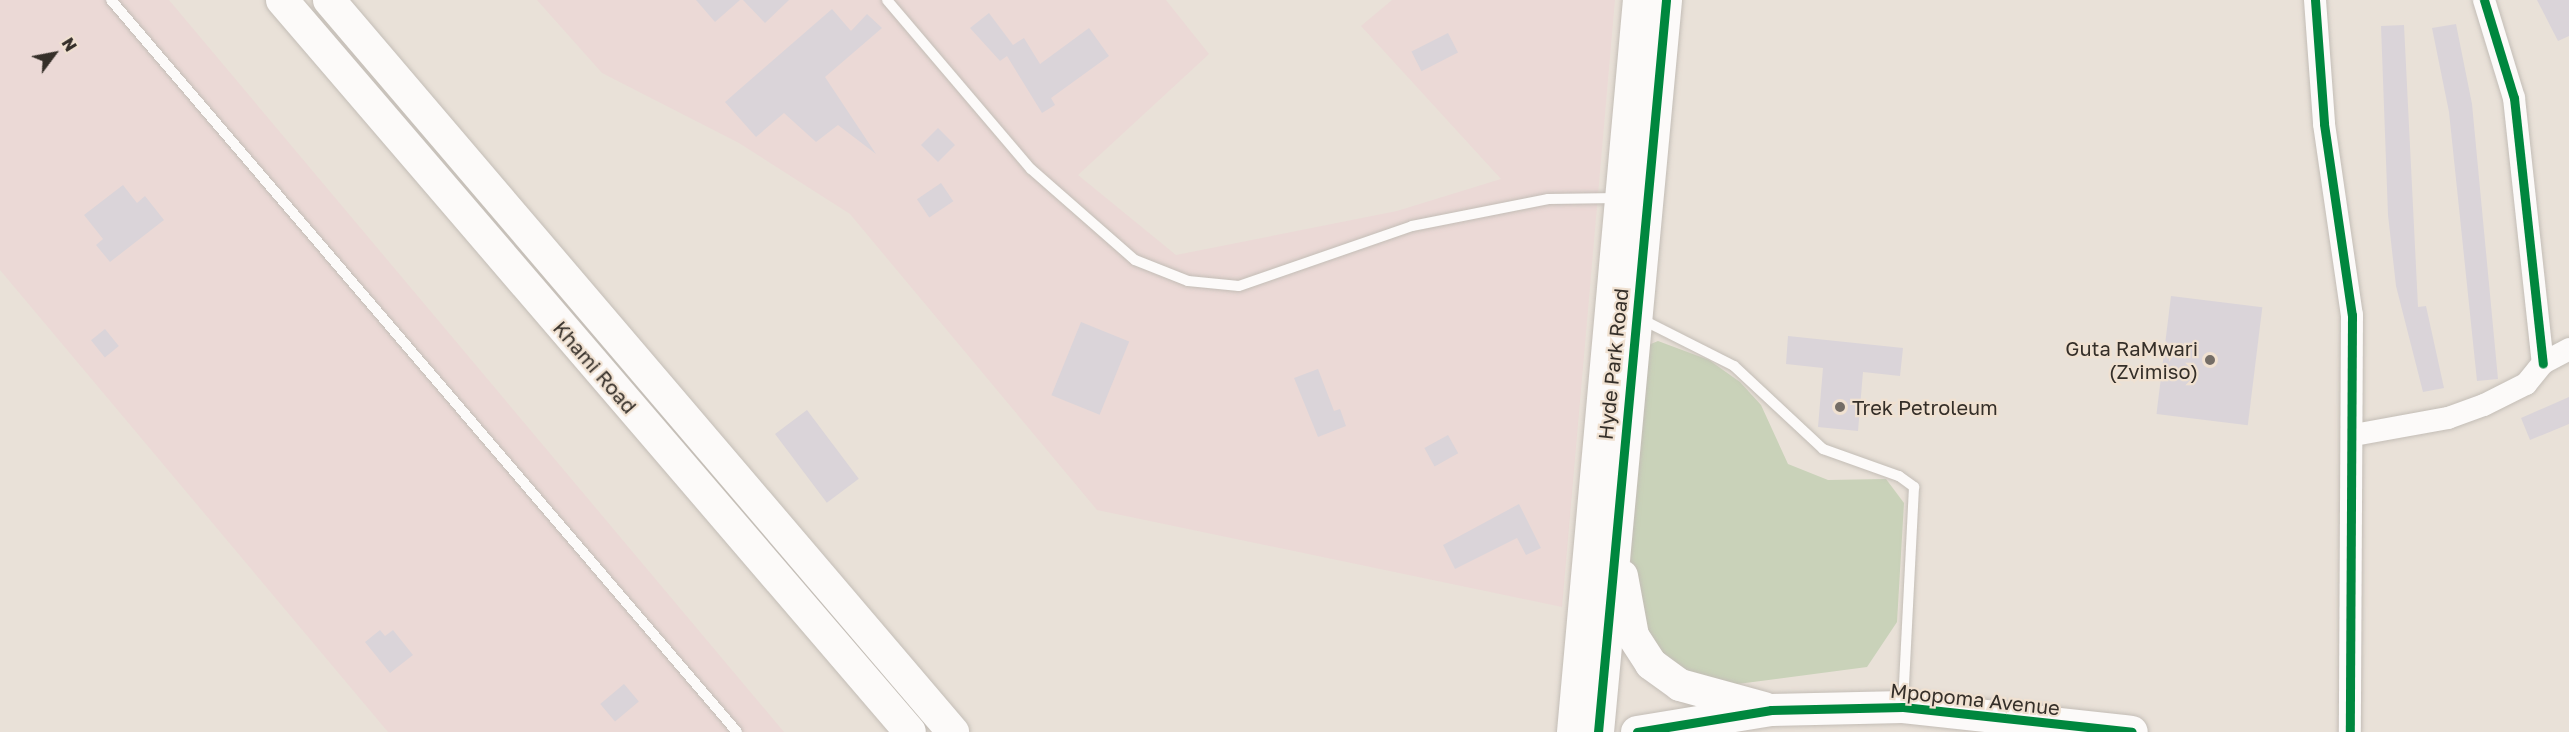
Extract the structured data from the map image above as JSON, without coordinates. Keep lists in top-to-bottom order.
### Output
{
  "streets": {
    "street": ["Hyde Park Road", "Khami Road", "Mpopoma Avenue"]
  },
  "places": ["Guta RaMwari (Zvimiso)", "Trek Petroleum"],
  "north": "top right"
}
